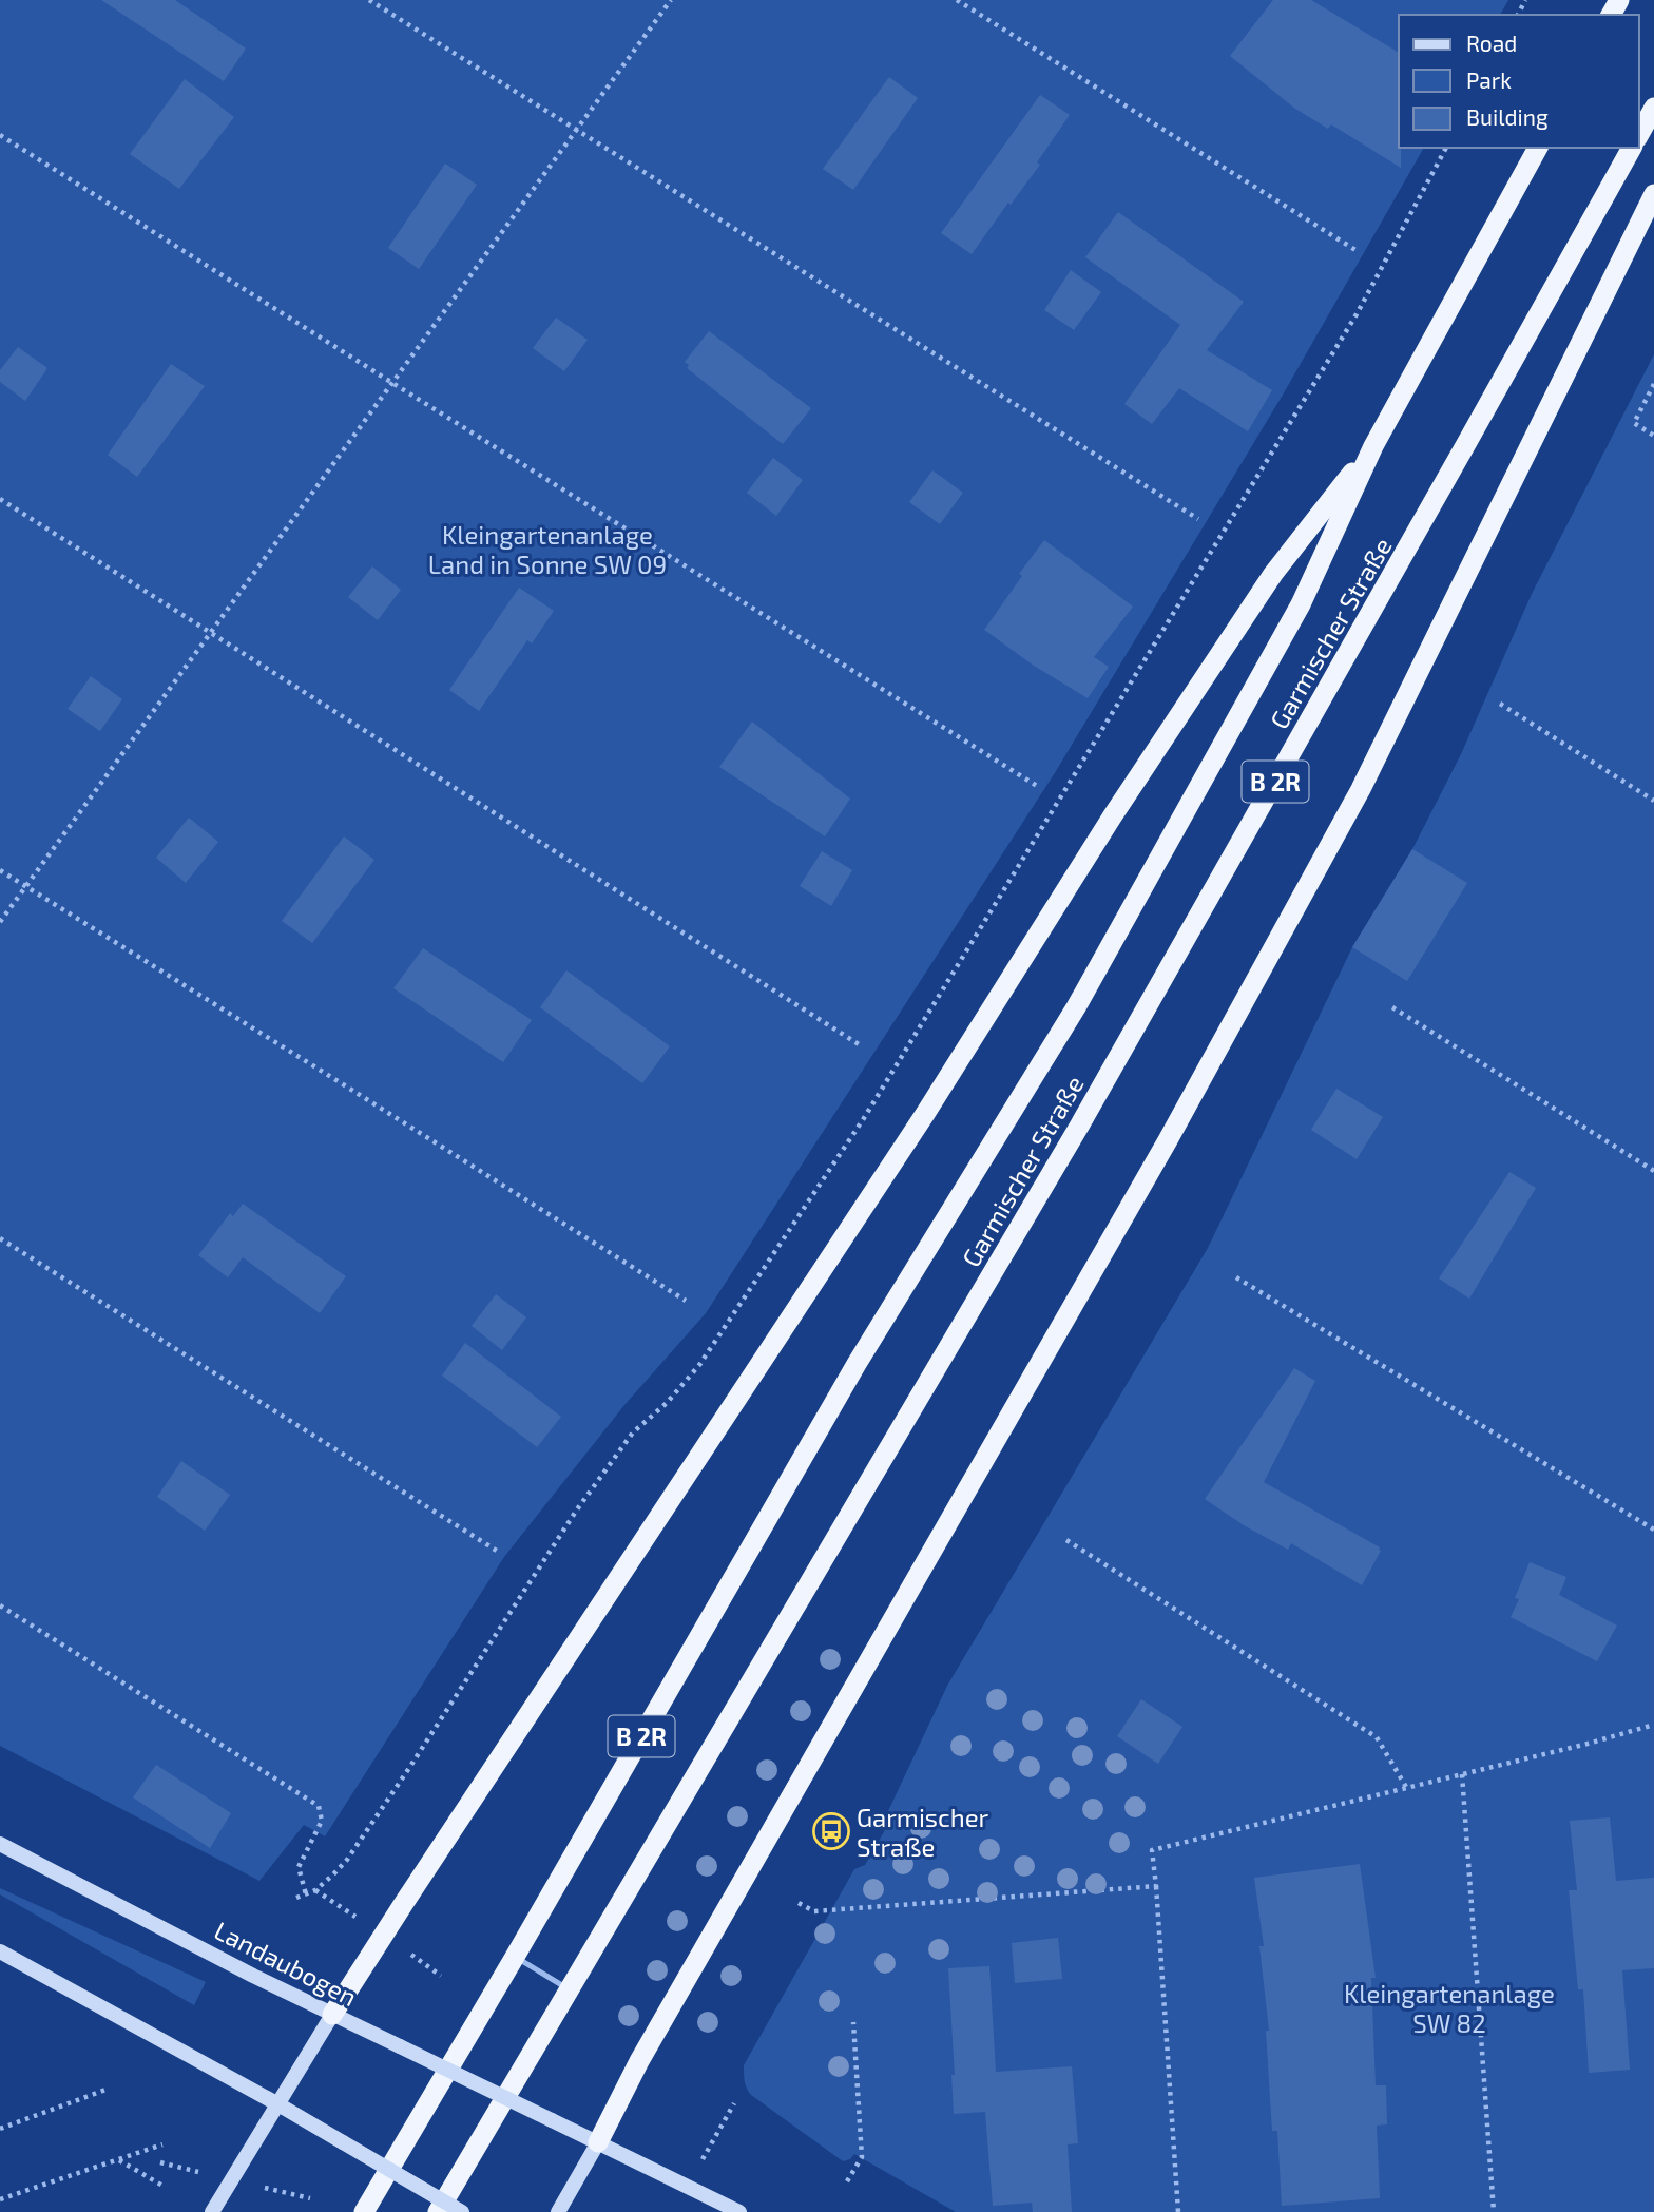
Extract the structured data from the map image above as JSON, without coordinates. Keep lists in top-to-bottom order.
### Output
{
  "streets": {
    "highway": ["Garmischer Straße", "B 2R"],
    "main road": ["Landaubogen"]
  },
  "parks": ["Kleingartenanlage Land in Sonne SW 09", "Kleingartenanlage SW 82"],
  "places": {
    "bus stop": ["Garmischer Straße"]
  },
  "legend": ["Road", "Park", "Building"]
}
